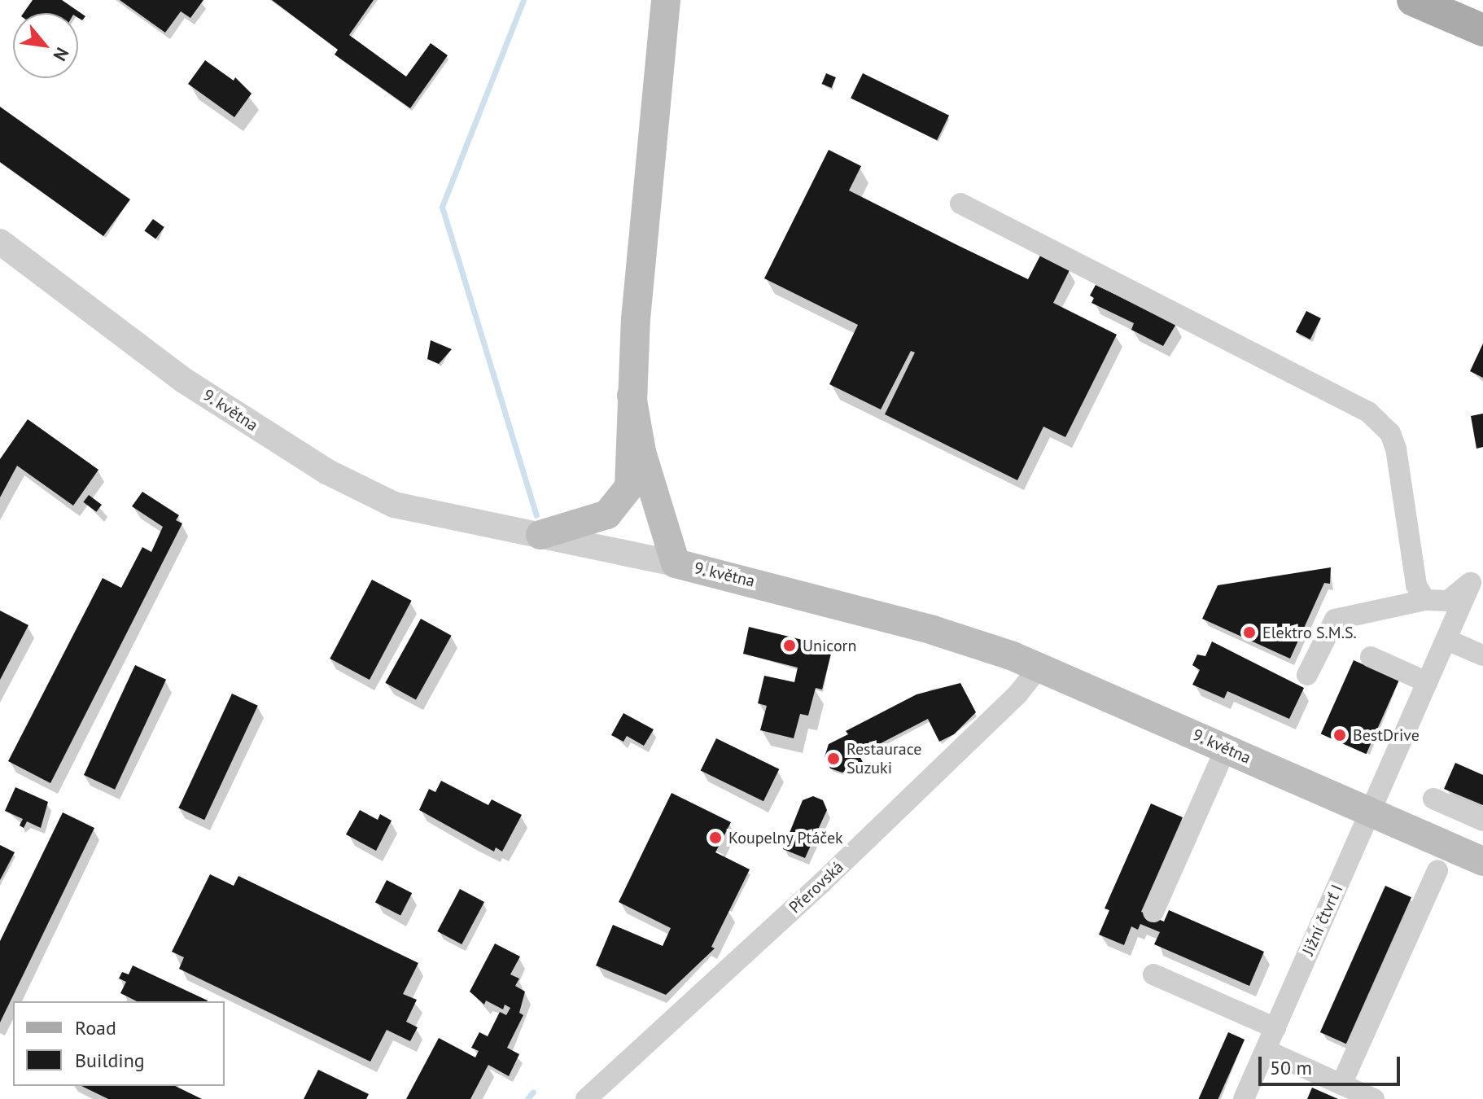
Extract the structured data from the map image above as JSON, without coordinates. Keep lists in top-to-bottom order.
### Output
{
  "streets": {
    "main road": ["9. května"],
    "street": ["Přerovská", "Jižní čtvrť I"]
  },
  "crossings": [
    ["9. května", "Přerovská"],
    ["9. května", "Jižní čtvrť I"]
  ],
  "places": [
    "Elektro S.M.S.",
    "Unicorn",
    "BestDrive",
    "Restaurace Suzuki",
    "Koupelny Ptáček"
  ],
  "legend": ["Road", "Building"],
  "scale_bar": "50 m",
  "north": "bottom right"
}
